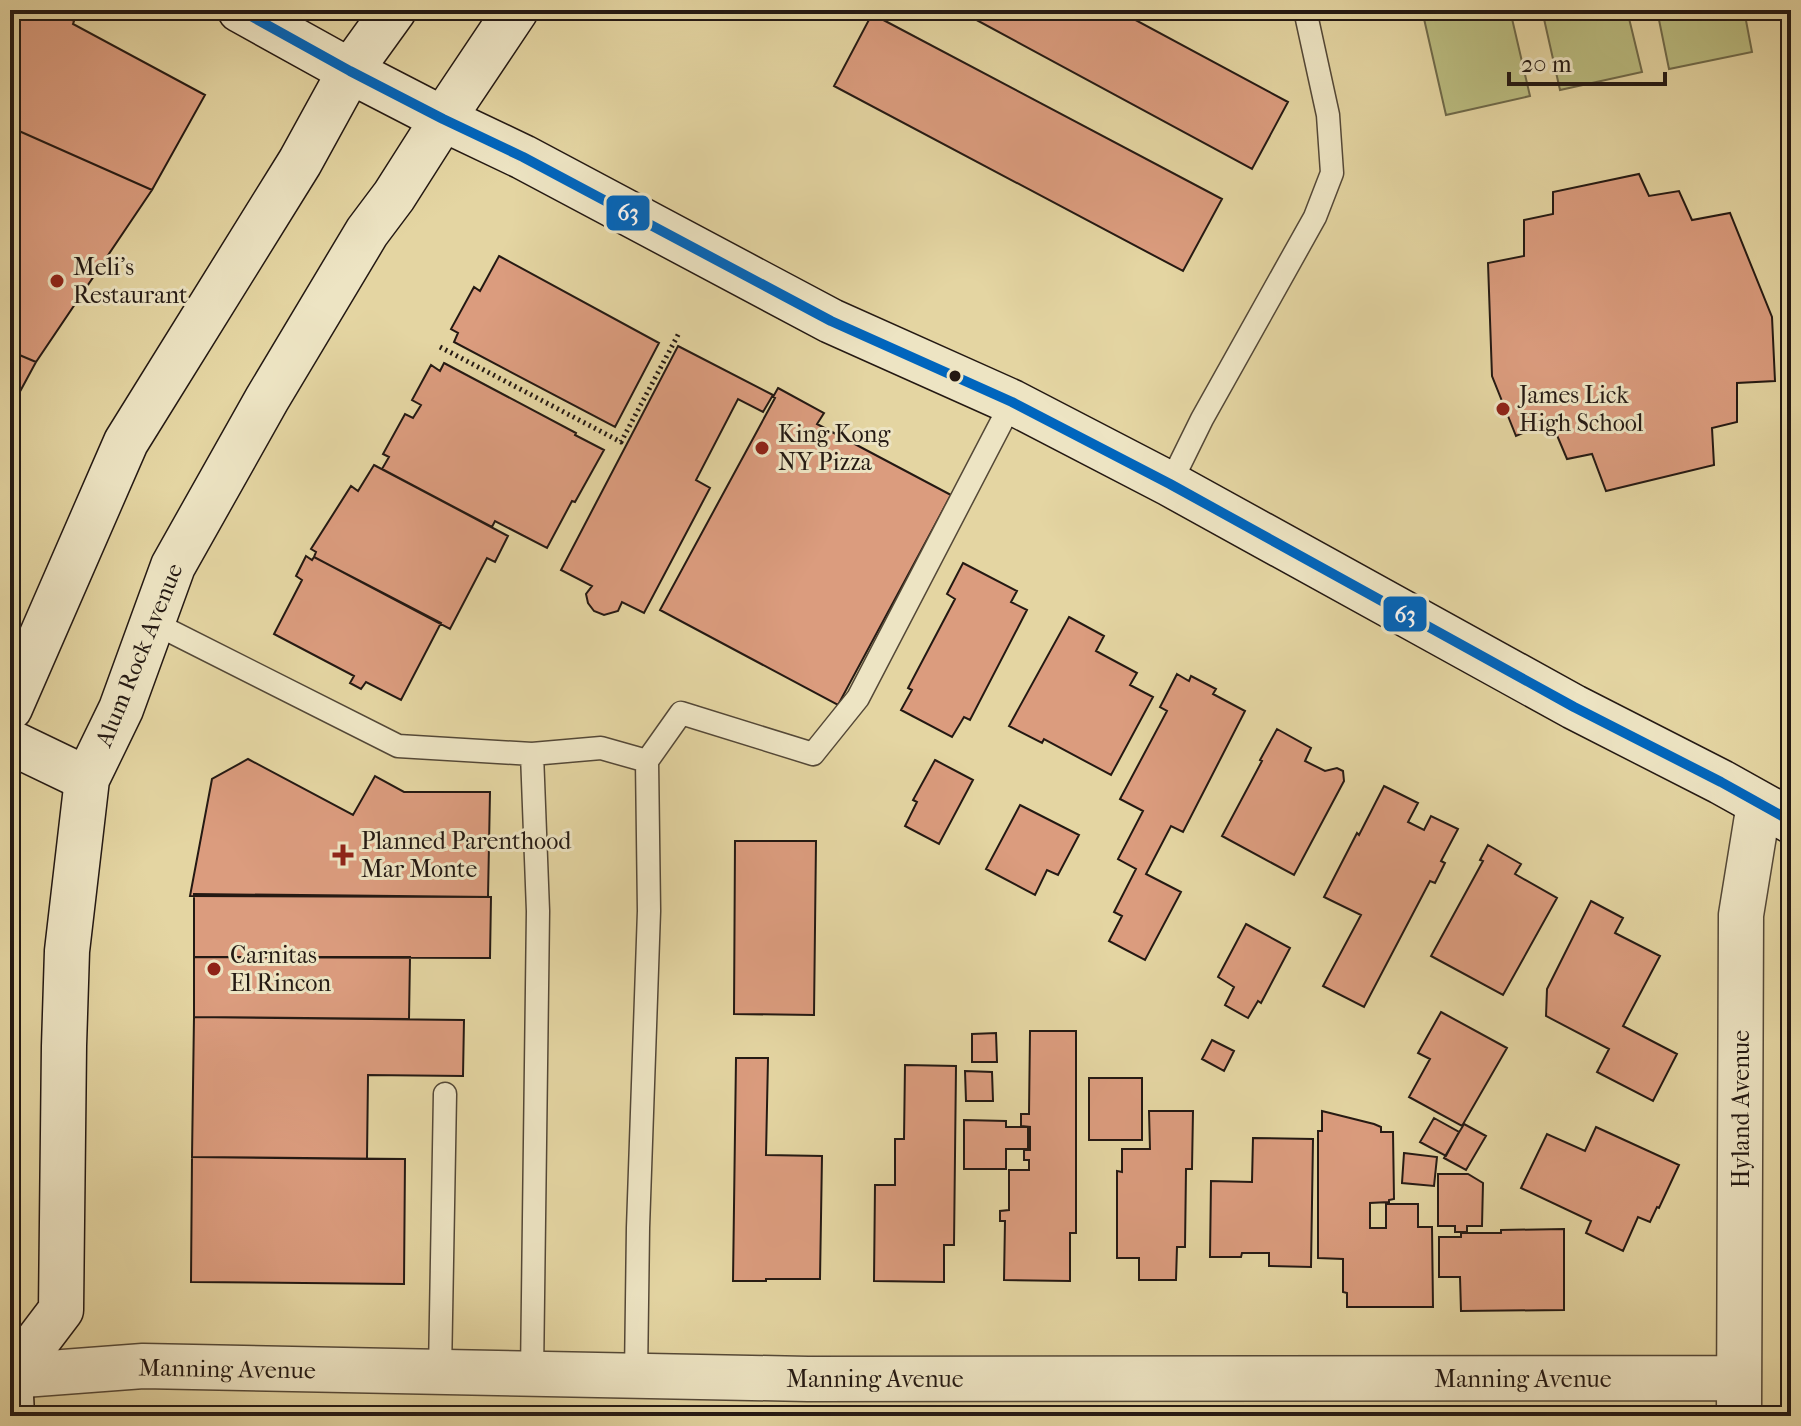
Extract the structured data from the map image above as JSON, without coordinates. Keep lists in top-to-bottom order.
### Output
{
  "streets": {
    "main road": ["Alum Rock Avenue", "Hyland Avenue", "Manning Avenue"]
  },
  "crossings": [
    ["Alum Rock Avenue", "Manning Avenue"],
    ["Hyland Avenue", "Manning Avenue"]
  ],
  "places": {
    "other": [
      "Meli’s Restaurant",
      "James Lick High School",
      "King Kong NY Pizza",
      "Carnitas El Rincon"
    ],
    "health": ["Planned Parenthood Mar Monte"]
  },
  "lines": ["transit line 63"],
  "scale_bar": "20 m"
}
